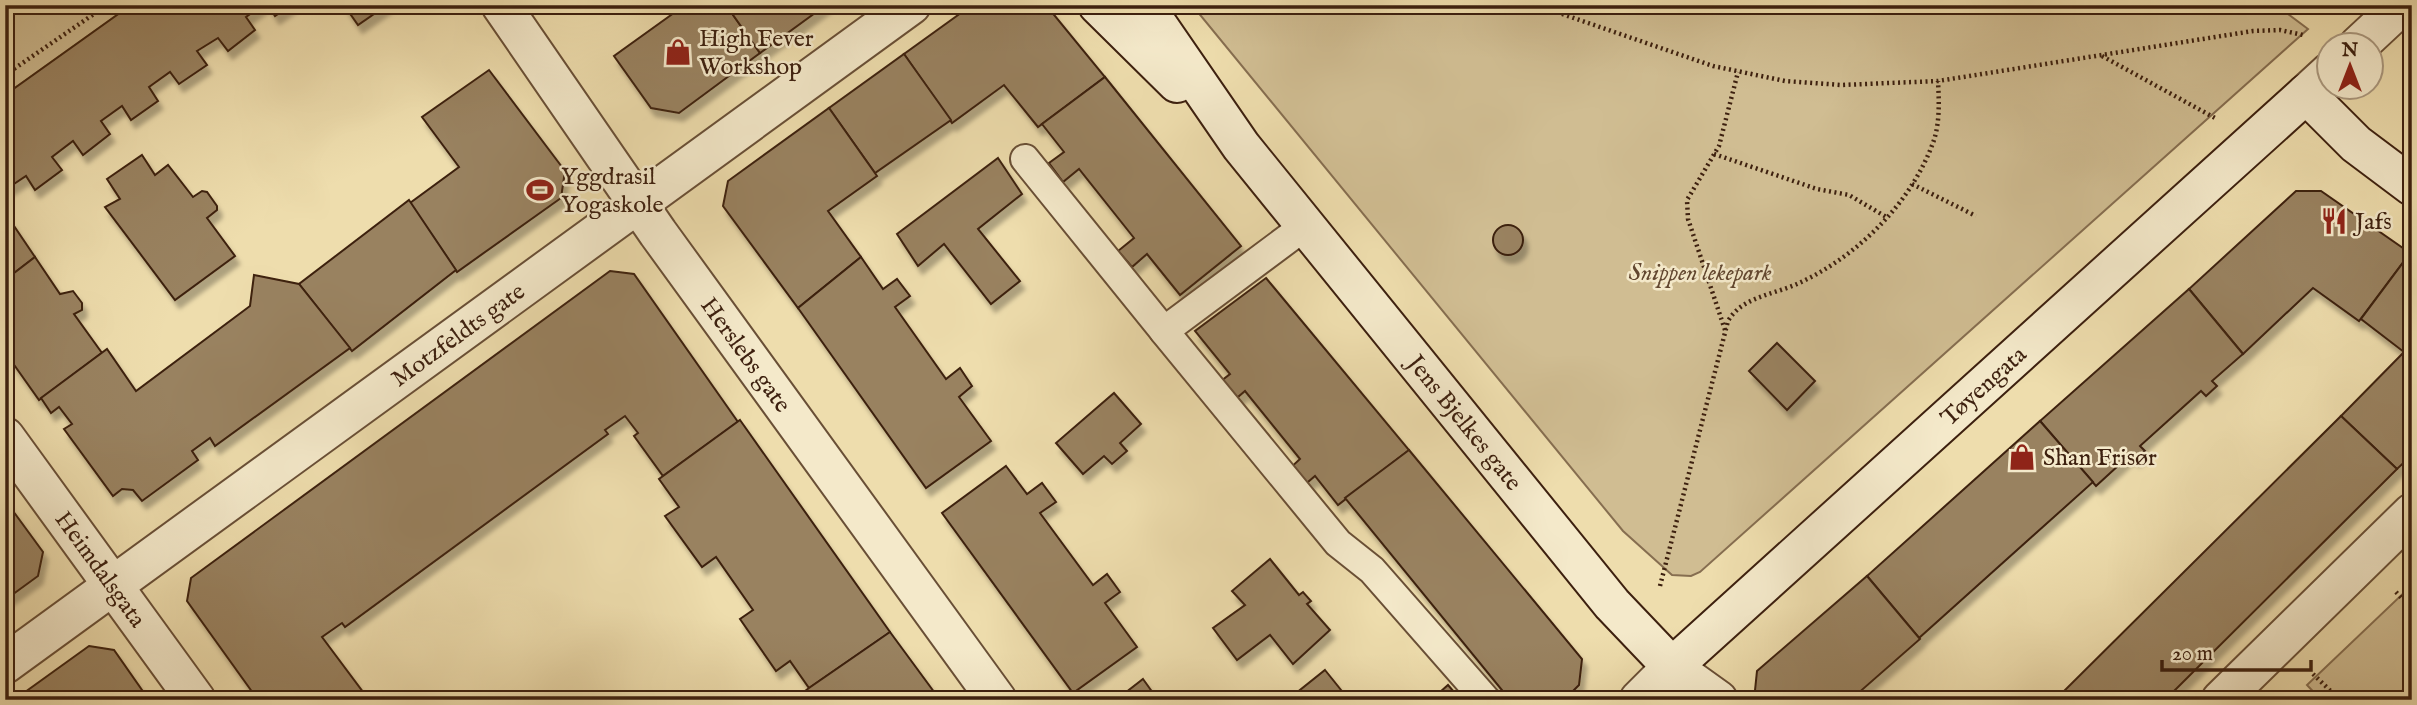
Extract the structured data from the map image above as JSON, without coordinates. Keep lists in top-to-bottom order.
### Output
{
  "streets": {
    "street": [
      "Motzfeldts gate",
      "Herslebs gate",
      "Tøyengata",
      "Jens Bjelkes gate",
      "Heimdalsgata"
    ]
  },
  "crossings": [
    ["Motzfeldts gate", "Herslebs gate"],
    ["Motzfeldts gate", "Heimdalsgata"],
    ["Tøyengata", "Jens Bjelkes gate"]
  ],
  "parks": ["Snippen lekepark"],
  "places": {
    "shop": ["High Fever Workshop", "Shan Frisør"],
    "sports": ["Yggdrasil Yogaskole"],
    "restaurant": ["Jafs"]
  },
  "scale_bar": "20 m",
  "north": "top"
}
